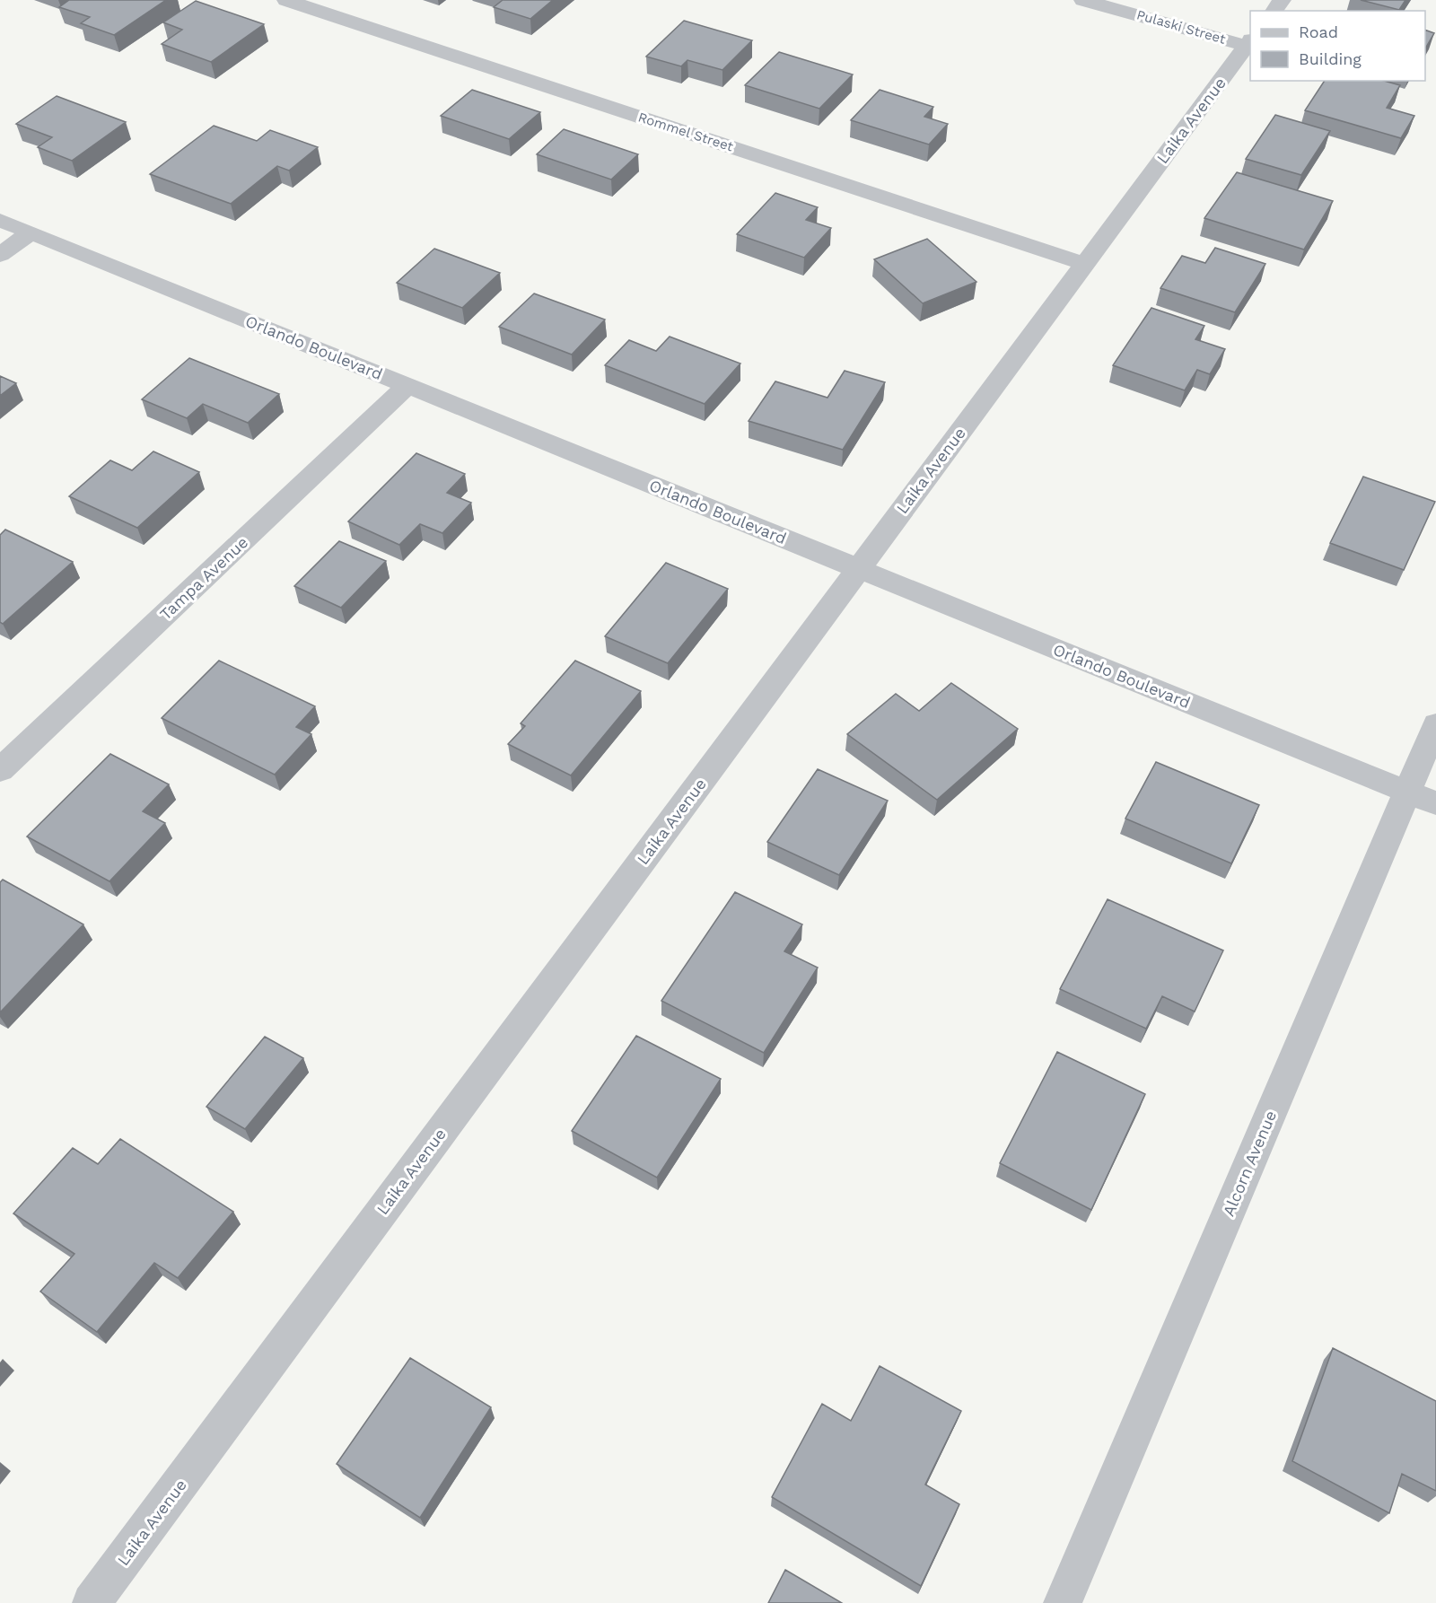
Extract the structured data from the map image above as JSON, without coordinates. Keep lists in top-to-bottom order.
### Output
{
  "streets": {
    "street": [
      "Pulaski Street",
      "Laika Avenue",
      "Rommel Street",
      "Orlando Boulevard",
      "Tampa Avenue",
      "Alcorn Avenue"
    ]
  },
  "crossings": [
    ["Pulaski Street", "Laika Avenue"],
    ["Laika Avenue", "Rommel Street"],
    ["Laika Avenue", "Orlando Boulevard"],
    ["Orlando Boulevard", "Tampa Avenue"],
    ["Orlando Boulevard", "Alcorn Avenue"]
  ],
  "legend": ["Road", "Building"]
}
